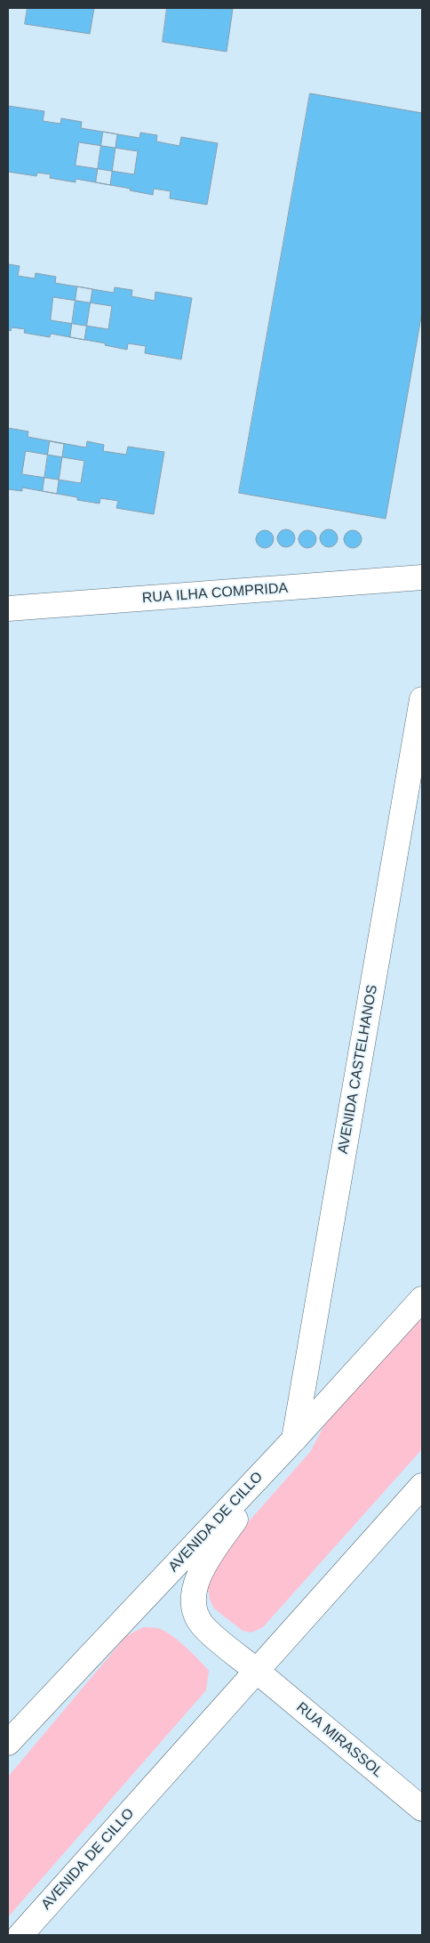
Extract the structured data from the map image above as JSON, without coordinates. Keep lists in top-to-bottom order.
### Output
{
  "streets": {
    "main road": [
      "RUA ILHA COMPRIDA",
      "AVENIDA CASTELHANOS",
      "AVENIDA DE CILLO",
      "RUA MIRASSOL"
    ]
  },
  "crossings": [
    ["AVENIDA CASTELHANOS", "AVENIDA DE CILLO"],
    ["AVENIDA CASTELHANOS", "RUA MIRASSOL"],
    ["AVENIDA DE CILLO", "RUA MIRASSOL"]
  ]
}
